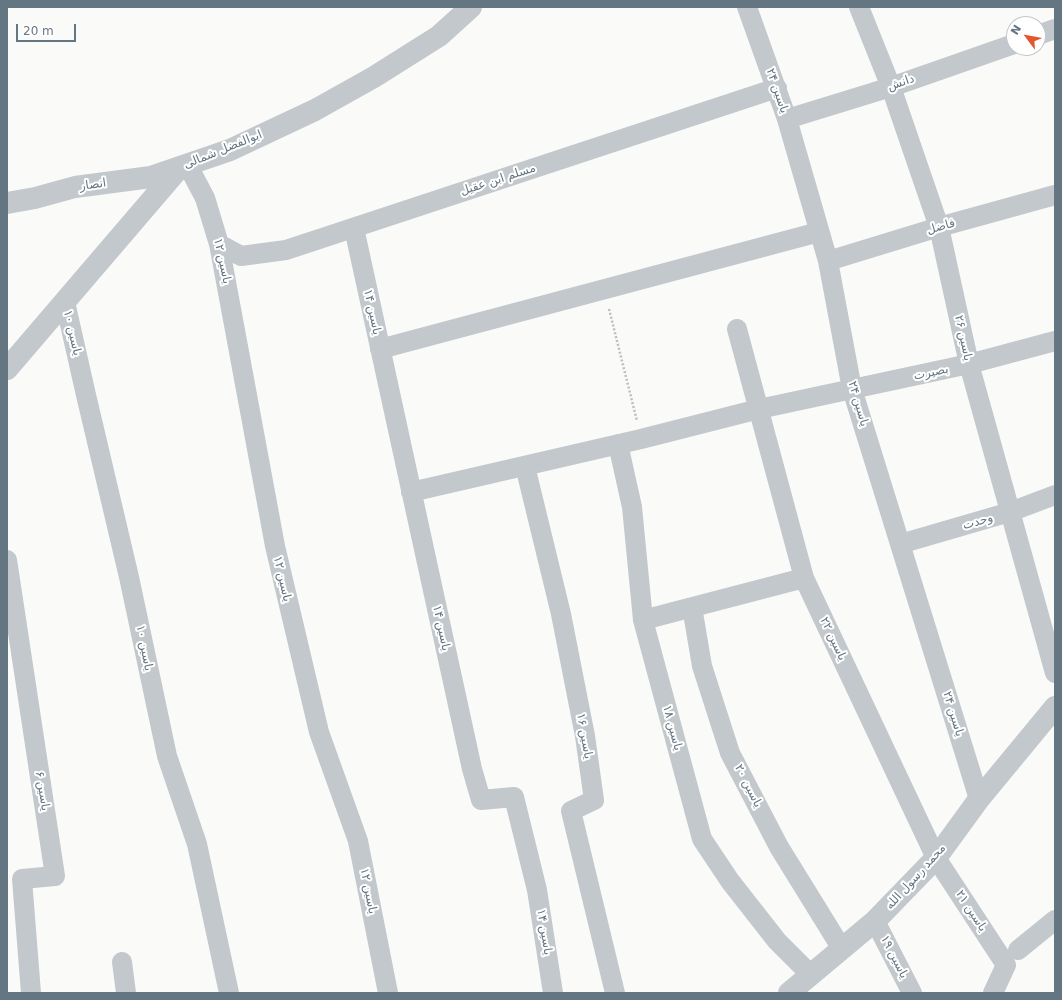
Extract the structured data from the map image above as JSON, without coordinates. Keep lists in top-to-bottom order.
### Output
{
  "streets": {
    "street": [
      "دانش",
      "یاسین ۲۴",
      "ابوالفضل شمالی",
      "مسلم ابن عقیل",
      "انصار",
      "فاضل",
      "یاسین ۱۲",
      "یاسین ۱۴",
      "یاسین ۱۰",
      "یاسین ۲۶",
      "بصیرت",
      "وحدت",
      "یاسین ۲۲",
      "یاسین ۱۸",
      "یاسین ۱۶",
      "یاسین ۲۰",
      "یاسین ۶",
      "محمد رسول الله",
      "یاسین ۲۱",
      "یاسین ۱۹"
    ]
  },
  "crossings": [
    ["دانش", "یاسین ۲۴"],
    ["دانش", "یاسین ۲۶"],
    ["یاسین ۲۴", "مسلم ابن عقیل"],
    ["یاسین ۲۴", "فاضل"],
    ["یاسین ۲۴", "بصیرت"],
    ["یاسین ۲۴", "وحدت"],
    ["یاسین ۲۴", "محمد رسول الله"],
    ["ابوالفضل شمالی", "انصار"],
    ["ابوالفضل شمالی", "یاسین ۱۲"],
    ["ابوالفضل شمالی", "یاسین ۱۰"],
    ["مسلم ابن عقیل", "یاسین ۱۲"],
    ["مسلم ابن عقیل", "یاسین ۱۴"],
    ["انصار", "یاسین ۱۲"],
    ["فاضل", "یاسین ۲۶"],
    ["یاسین ۱۴", "بصیرت"],
    ["یاسین ۲۶", "بصیرت"],
    ["یاسین ۲۶", "وحدت"],
    ["بصیرت", "یاسین ۲۲"],
    ["بصیرت", "یاسین ۱۸"],
    ["بصیرت", "یاسین ۱۶"],
    ["یاسین ۲۲", "محمد رسول الله"],
    ["یاسین ۲۲", "یاسین ۲۱"],
    ["یاسین ۱۸", "محمد رسول الله"],
    ["یاسین ۲۰", "محمد رسول الله"],
    ["محمد رسول الله", "یاسین ۲۱"],
    ["محمد رسول الله", "یاسین ۱۹"]
  ],
  "scale_bar": "20 m",
  "north": "top left"
}
